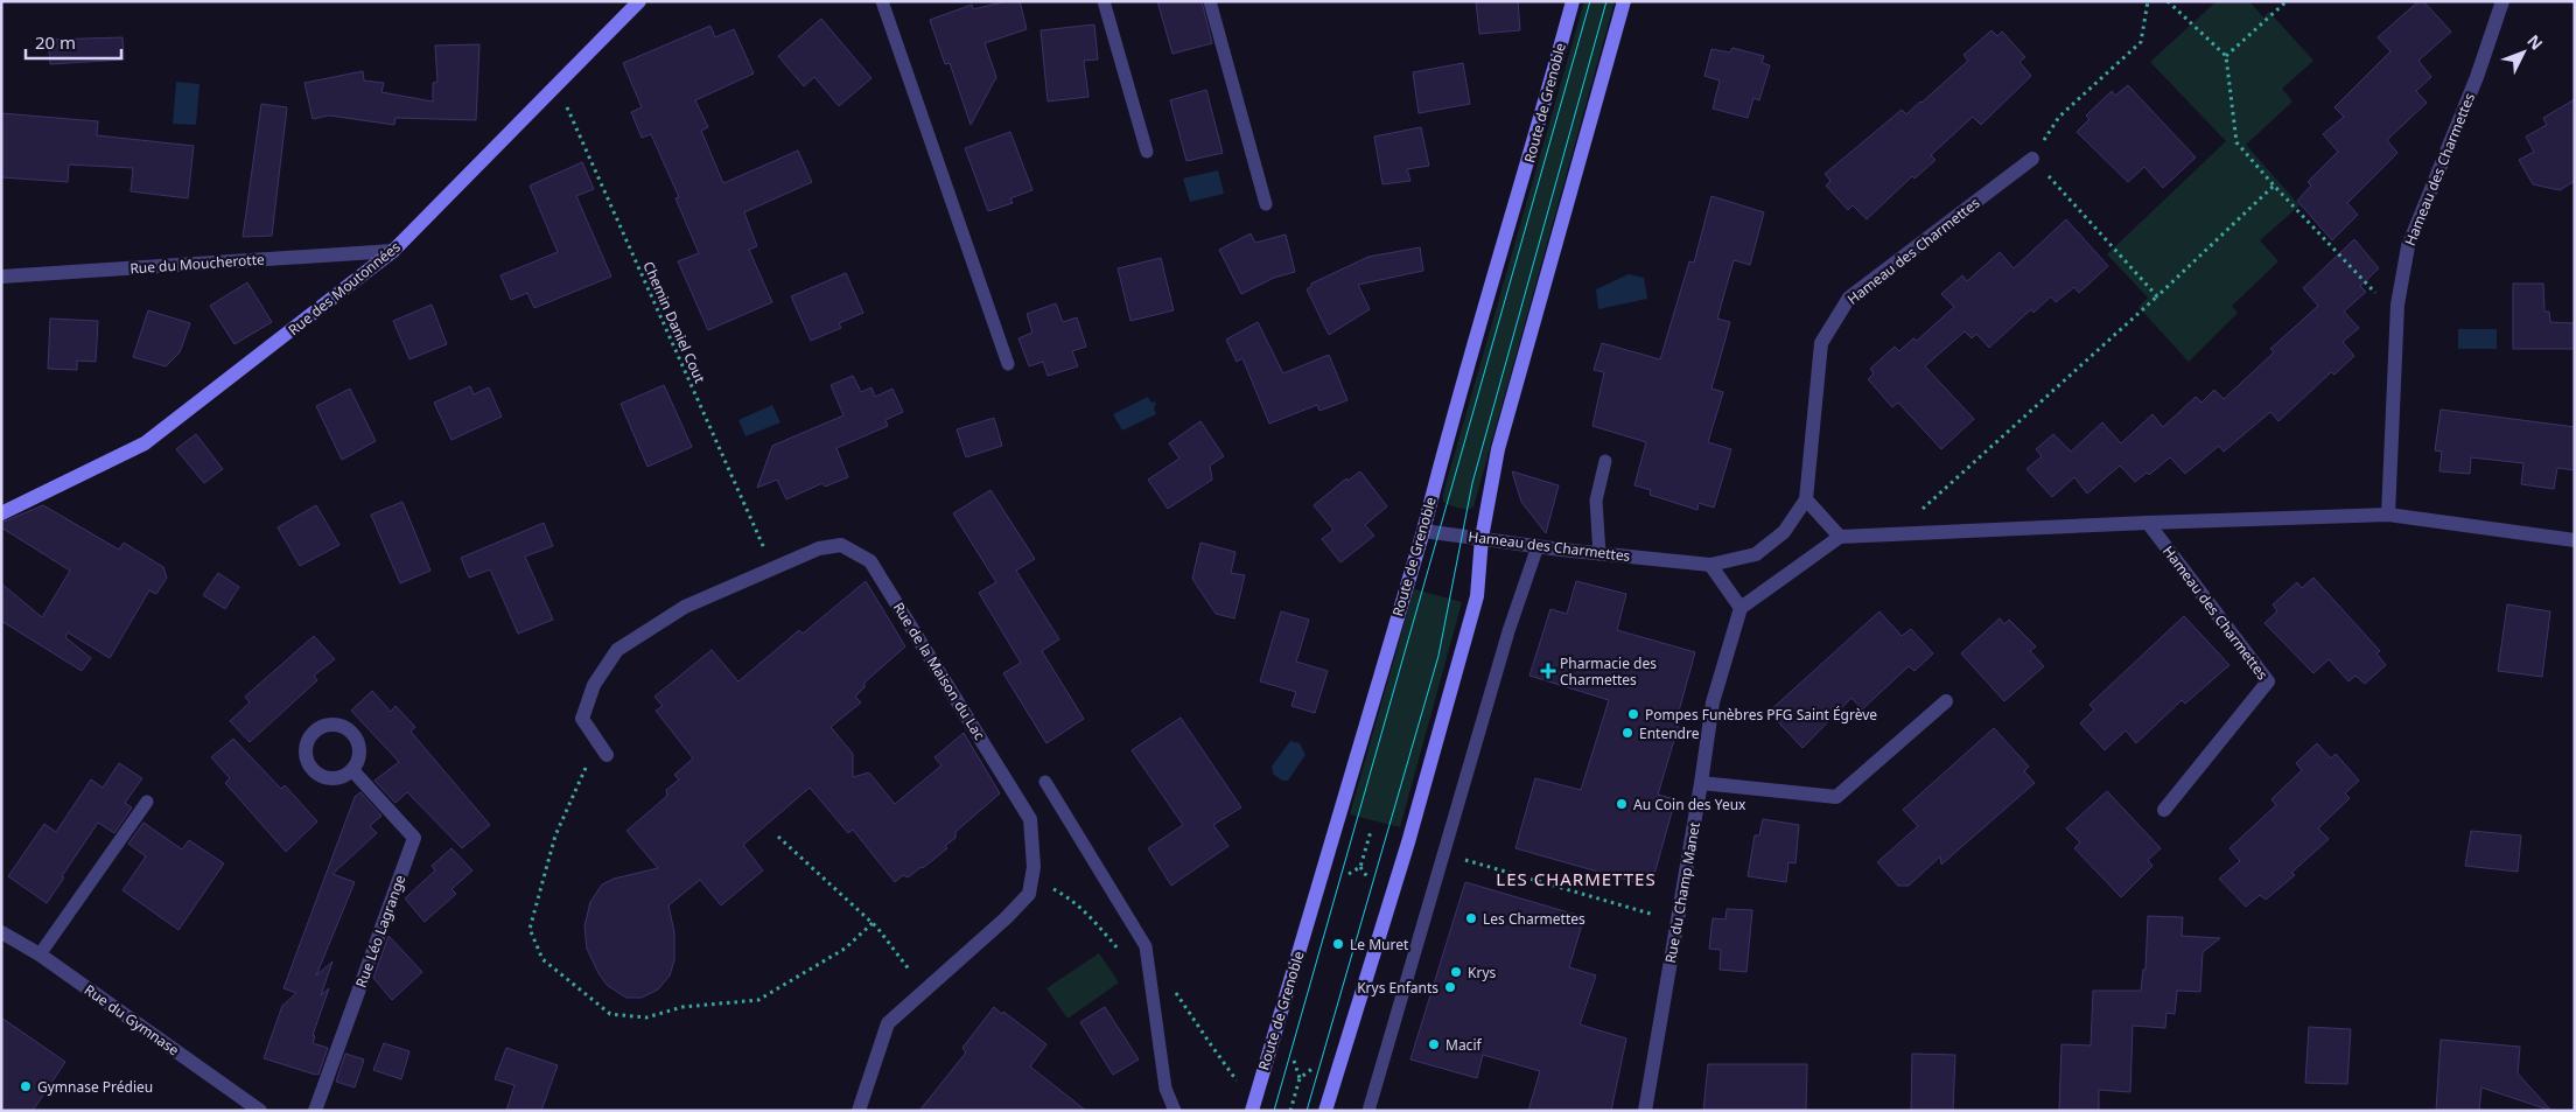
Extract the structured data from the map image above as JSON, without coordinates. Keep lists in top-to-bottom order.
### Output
{
  "streets": {
    "main road": ["Route de Grenoble", "Rue des Moutonnées"],
    "street": [
      "Hameau des Charmettes",
      "Rue du Moucherotte",
      "Rue de la Maison du Lac",
      "Rue du Champ Manet",
      "Rue Léo Lagrange",
      "Rue du Gymnase"
    ],
    "path": ["Chemin Daniel Cout"]
  },
  "crossings": [
    ["Route de Grenoble", "Hameau des Charmettes"],
    ["Rue du Moucherotte", "Rue des Moutonnées"],
    ["Rue des Moutonnées", "Chemin Daniel Cout"],
    ["Chemin Daniel Cout", "Rue de la Maison du Lac"]
  ],
  "districts": ["LES CHARMETTES"],
  "places": {
    "health": ["Pharmacie des Charmettes"],
    "other": [
      "Pompes Funèbres PFG Saint Égrève",
      "Entendre",
      "Au Coin des Yeux",
      "Les Charmettes",
      "Le Muret",
      "Krys",
      "Krys Enfants",
      "Macif",
      "Gymnase Prédieu"
    ]
  },
  "scale_bar": "20 m",
  "north": "top right"
}
